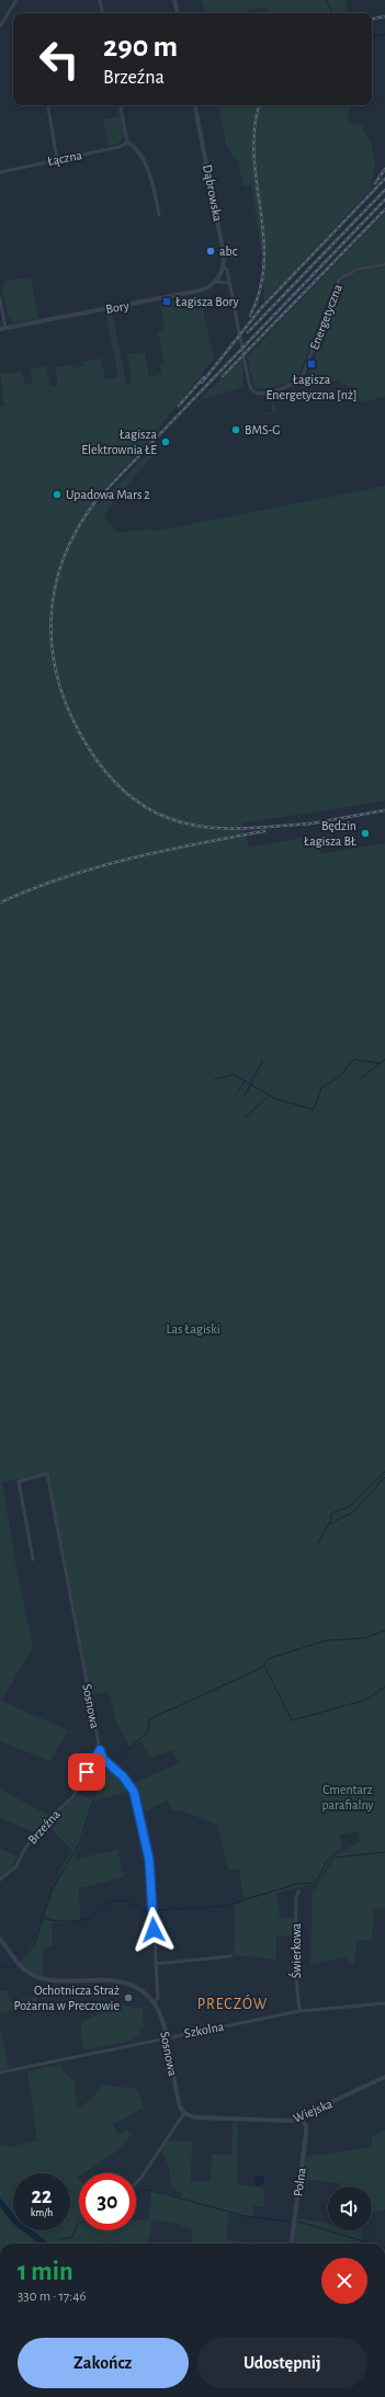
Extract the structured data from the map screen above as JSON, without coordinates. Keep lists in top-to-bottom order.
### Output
{
  "streets": {
    "street": [
      "Łączna",
      "Dąbrowska",
      "Bory",
      "Energetyczna",
      "Sosnowa",
      "Brzeźna",
      "Świerkowa",
      "Szkolna",
      "Wiejska",
      "Polna"
    ]
  },
  "crossings": [
    ["Dąbrowska", "Bory"],
    ["Dąbrowska", "Energetyczna"],
    ["Sosnowa", "Brzeźna"],
    ["Sosnowa", "Szkolna"],
    ["Sosnowa", "Wiejska"],
    ["Świerkowa", "Szkolna"],
    ["Wiejska", "Polna"]
  ],
  "districts": ["PRECZÓW"],
  "parks": ["Las Łagiski", "Cmentarz parafialny"],
  "places": {
    "other": [
      "abc",
      "BMS-G",
      "Łagisza Elektrownia ŁE",
      "Upadowa Mars 2",
      "Będzin Łagisza BŁ",
      "Ochotnicza Straż Pożarna w Preczowie"
    ],
    "transit": ["Łagisza Bory", "Łagisza Energetyczna [nż]"]
  },
  "page": {
    "turn": ["290 m", "Brzeźna"],
    "speed": "22 km/h",
    "limit": "30",
    "heading": ["1 min", "330 m · 17:46"],
    "buttons": ["Zakończ", "Udostępnij"]
  }
}
